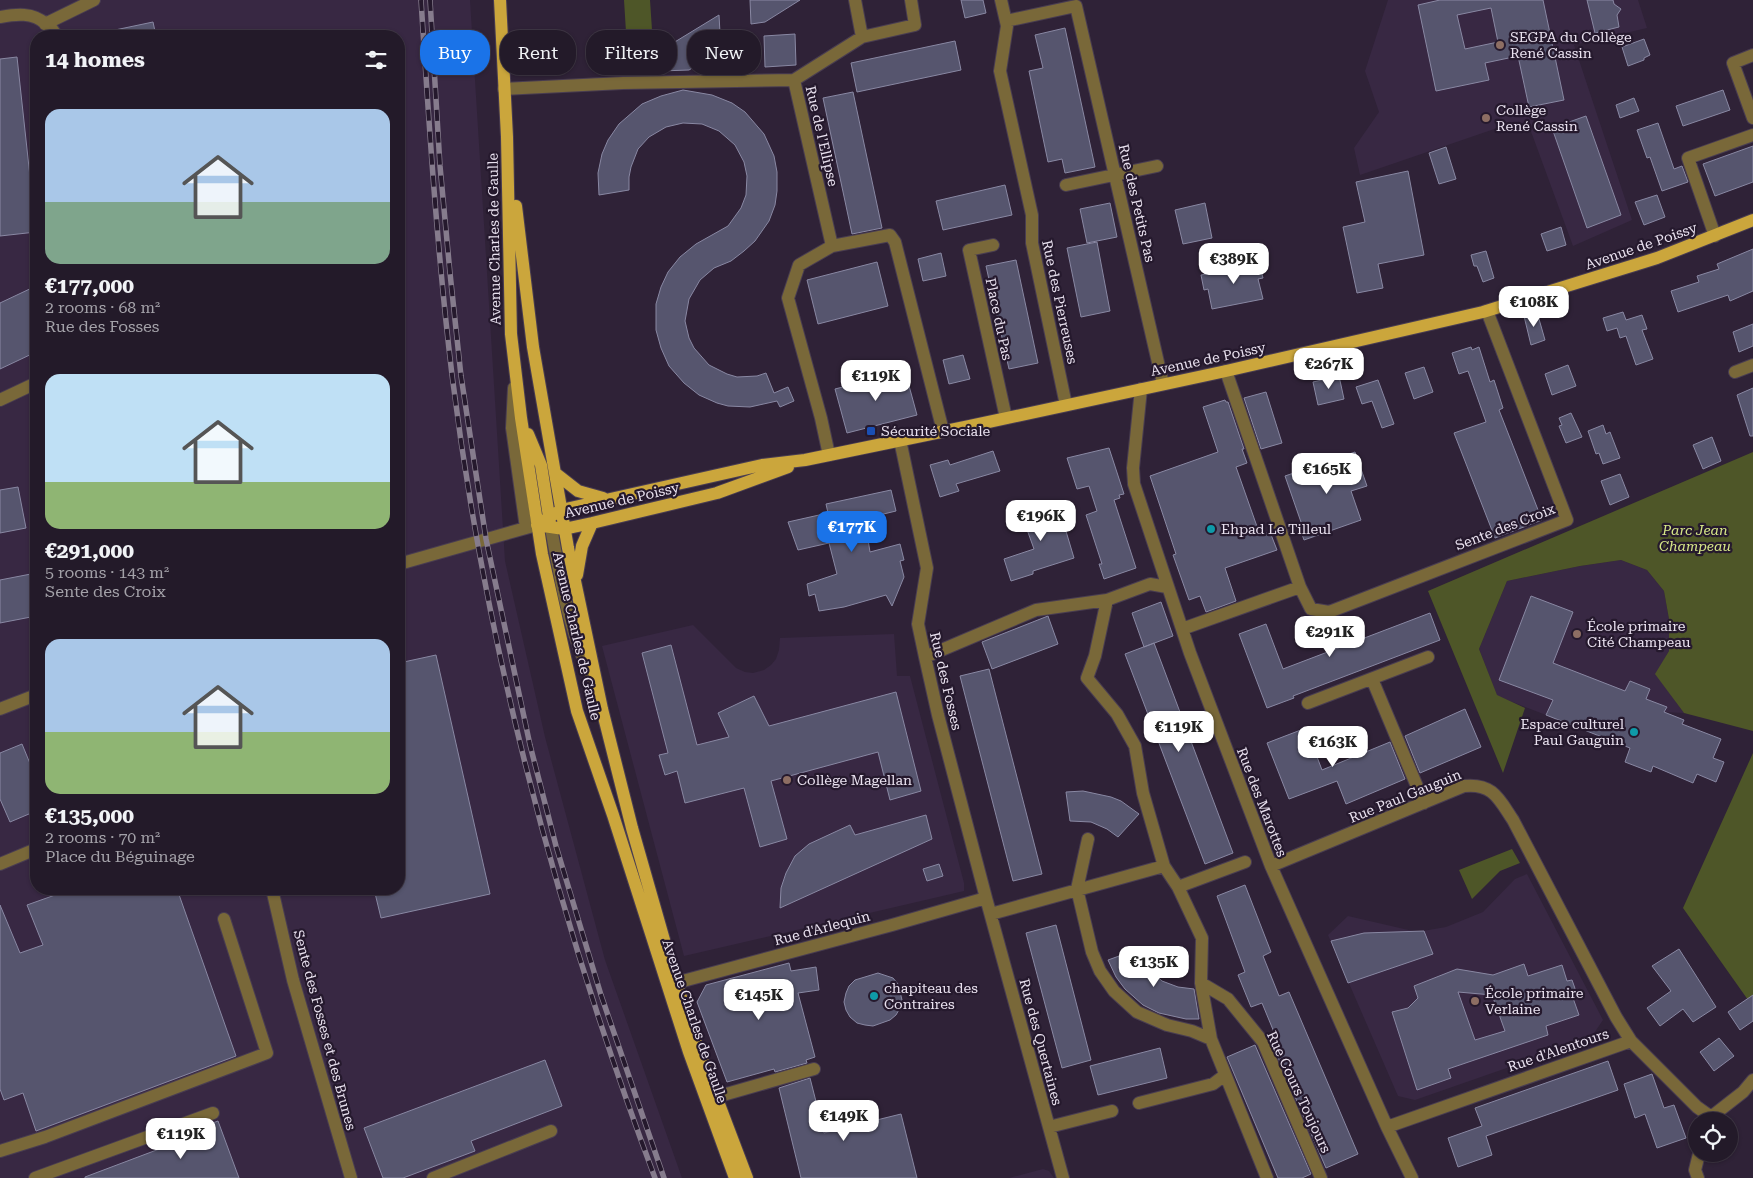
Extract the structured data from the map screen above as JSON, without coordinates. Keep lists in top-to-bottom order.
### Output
{
  "streets": {
    "main road": ["Avenue Charles de Gaulle", "Avenue de Poissy"],
    "street": [
      "Rue de l'Ellipse",
      "Rue des Petits Pas",
      "Rue des Pierreuses",
      "Place du Pas",
      "Sente des Croix",
      "Rue des Fosses",
      "Rue Paul Gauguin",
      "Rue des Marottes",
      "Rue d'Arlequin",
      "Sente des Fosses et des Brunes",
      "Rue des Quertaines",
      "Rue d'Alentours",
      "Rue Cours Toujours"
    ]
  },
  "crossings": [
    ["Rue de l'Ellipse", "Avenue Charles de Gaulle"],
    ["Rue des Petits Pas", "Avenue de Poissy"],
    ["Rue des Petits Pas", "Rue des Pierreuses"],
    ["Avenue Charles de Gaulle", "Avenue de Poissy"],
    ["Avenue Charles de Gaulle", "Rue d'Arlequin"],
    ["Avenue de Poissy", "Rue des Pierreuses"],
    ["Avenue de Poissy", "Place du Pas"],
    ["Avenue de Poissy", "Sente des Croix"],
    ["Avenue de Poissy", "Rue des Fosses"],
    ["Avenue de Poissy", "Rue des Marottes"],
    ["Rue des Fosses", "Rue d'Arlequin"],
    ["Rue des Fosses", "Rue des Quertaines"],
    ["Rue Paul Gauguin", "Rue des Marottes"],
    ["Rue Paul Gauguin", "Rue d'Alentours"],
    ["Rue des Marottes", "Rue d'Alentours"],
    ["Rue d'Arlequin", "Rue des Quertaines"]
  ],
  "parks": ["Parc Jean Champeau"],
  "places": {
    "other": [
      "SEGPA du Collège René Cassin",
      "Collège René Cassin",
      "Ehpad Le Tilleul",
      "École primaire Cité Champeau",
      "Espace culturel Paul Gauguin",
      "Collège Magellan",
      "chapiteau des Contraires",
      "École primaire Verlaine"
    ],
    "transit": ["Sécurité Sociale"]
  },
  "page": {
    "chip": [
      "Buy",
      "Rent",
      "Filters",
      "New"
    ],
    "heading": "14 homes",
    "list": [
      {
        "name": "€177,000",
        "note": "2 rooms · 68 m² · Rue des Fosses"
      },
      {
        "name": "€291,000",
        "note": "5 rooms · 143 m² · Sente des Croix"
      },
      {
        "name": "€135,000",
        "note": "2 rooms · 70 m² · Place du Béguinage"
      }
    ],
    "price": [
      "€389K",
      "€108K",
      "€267K",
      "€119K",
      "€165K",
      "€196K",
      "€177K",
      "€291K",
      "€119K",
      "€163K",
      "€135K",
      "€145K",
      "€149K",
      "€119K"
    ]
  }
}
